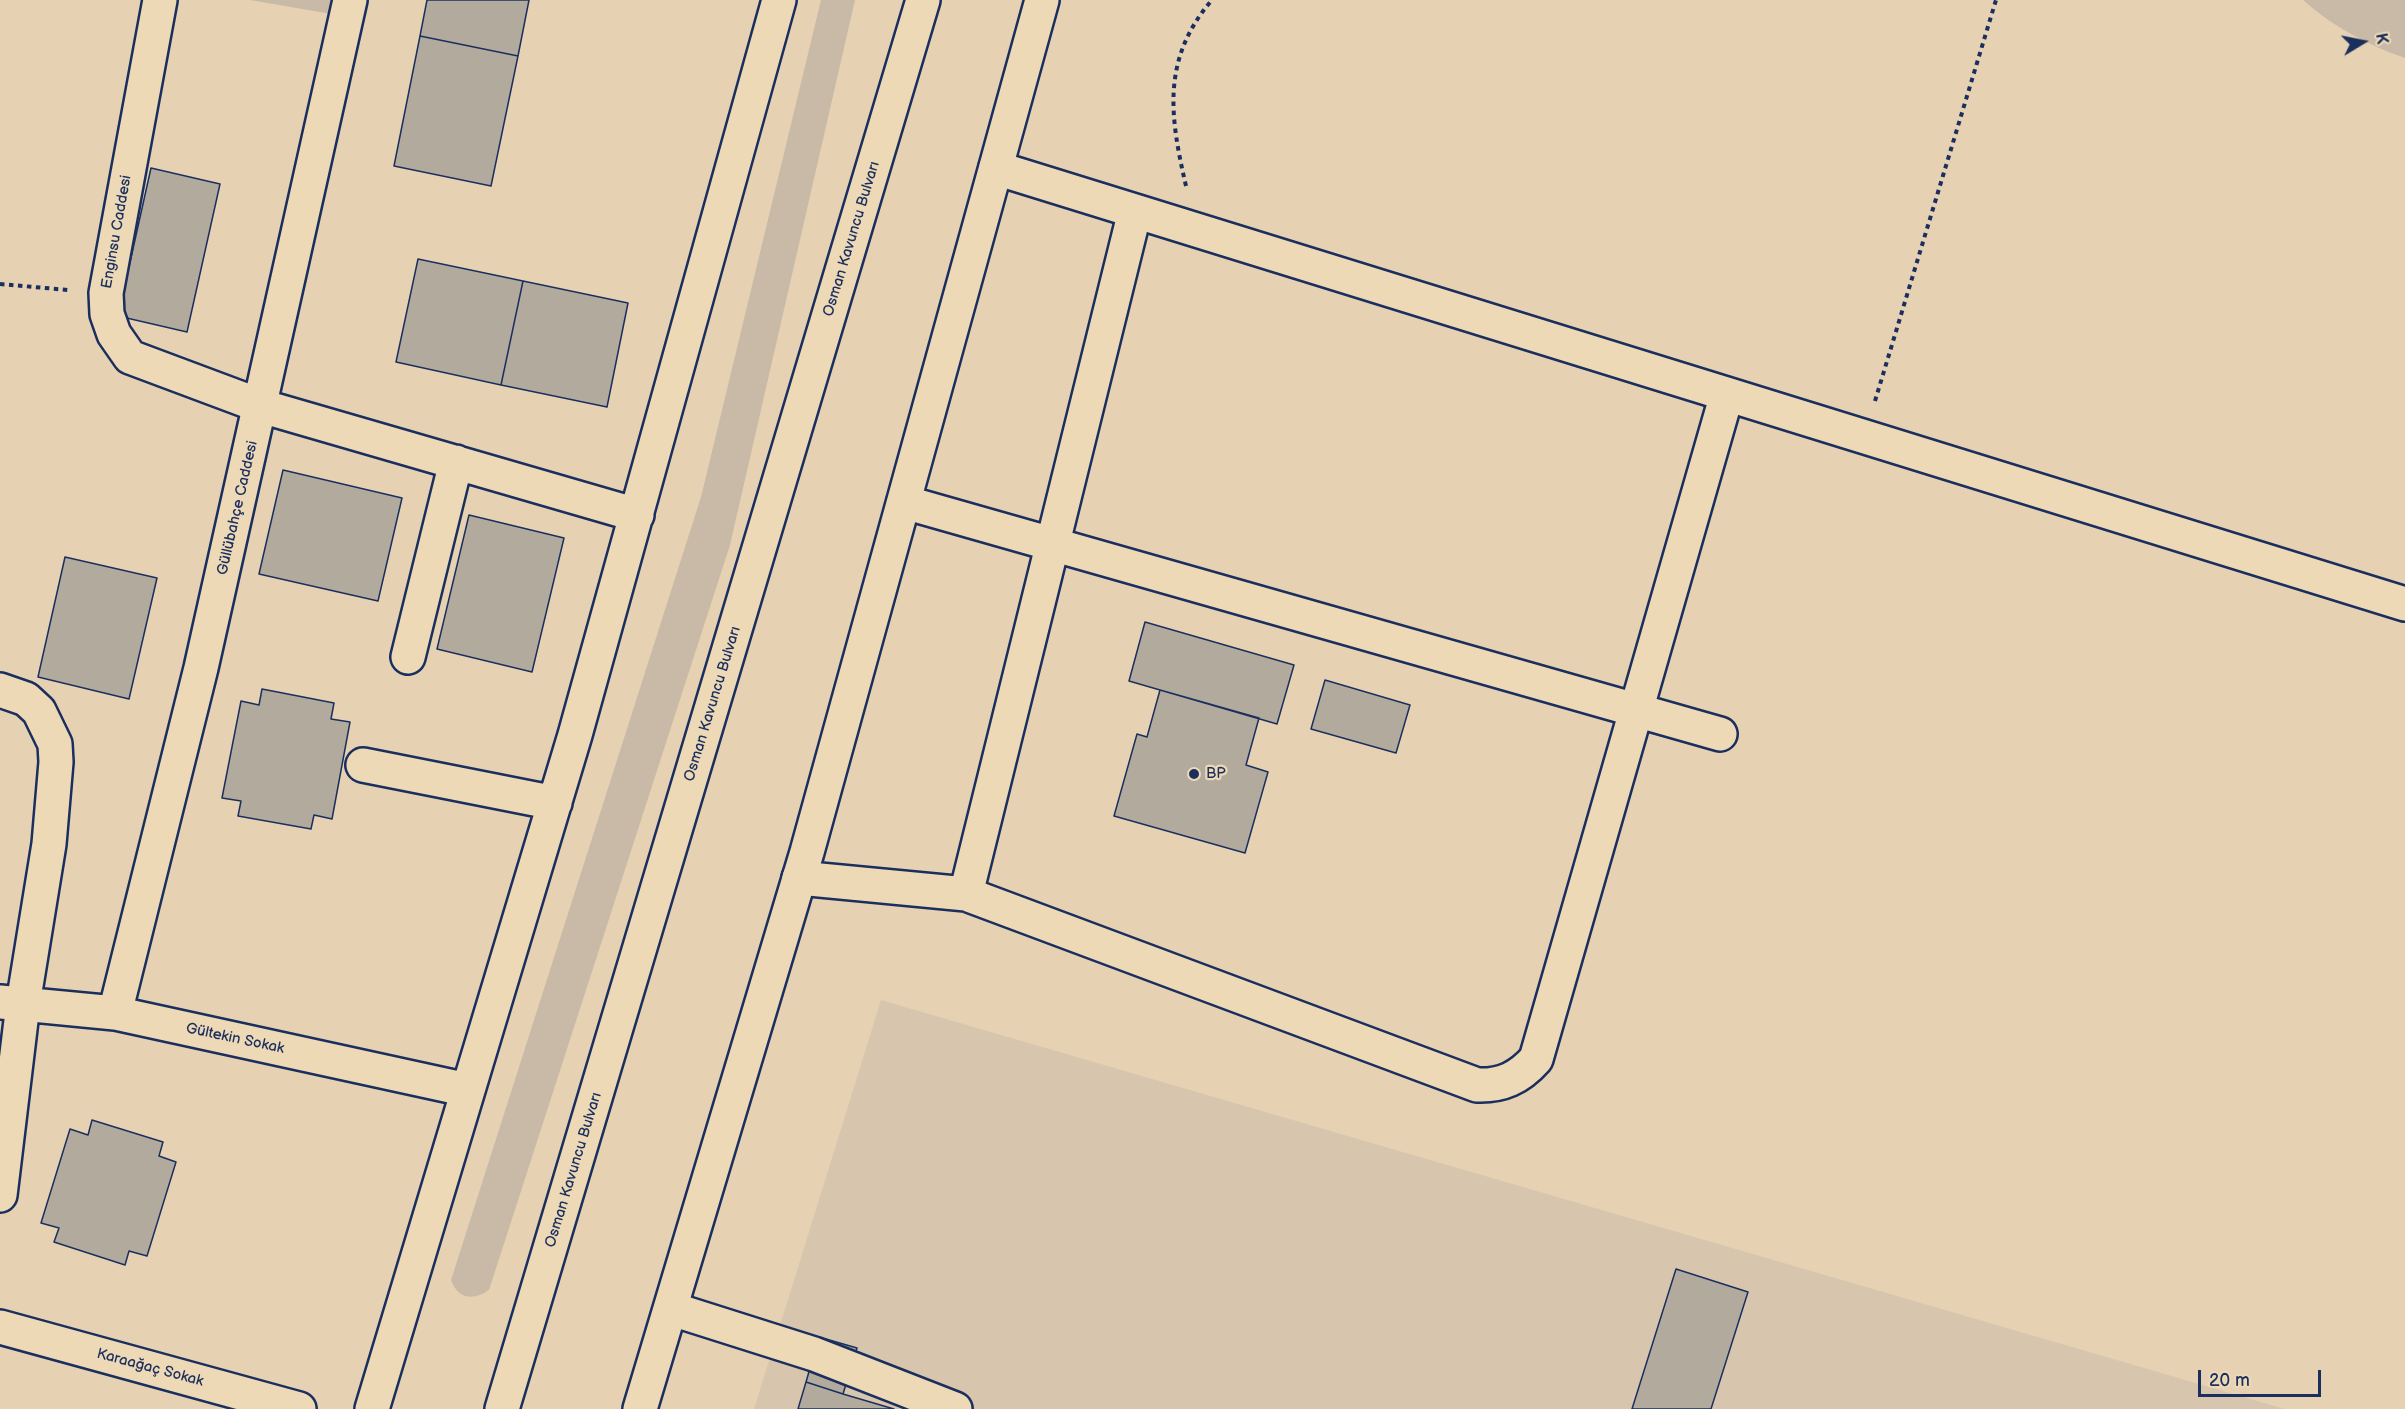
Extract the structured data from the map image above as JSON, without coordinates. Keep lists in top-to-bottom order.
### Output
{
  "streets": {
    "main road": [
      "Enginsu Caddesi",
      "Osman Kavuncu Bulvarı",
      "Güllübahçe Caddesi",
      "Gültekin Sokak",
      "Karaağaç Sokak"
    ]
  },
  "crossings": [
    ["Enginsu Caddesi", "Güllübahçe Caddesi"],
    ["Güllübahçe Caddesi", "Gültekin Sokak"]
  ],
  "places": ["BP"],
  "scale_bar": "20 m",
  "north": "right"
}
